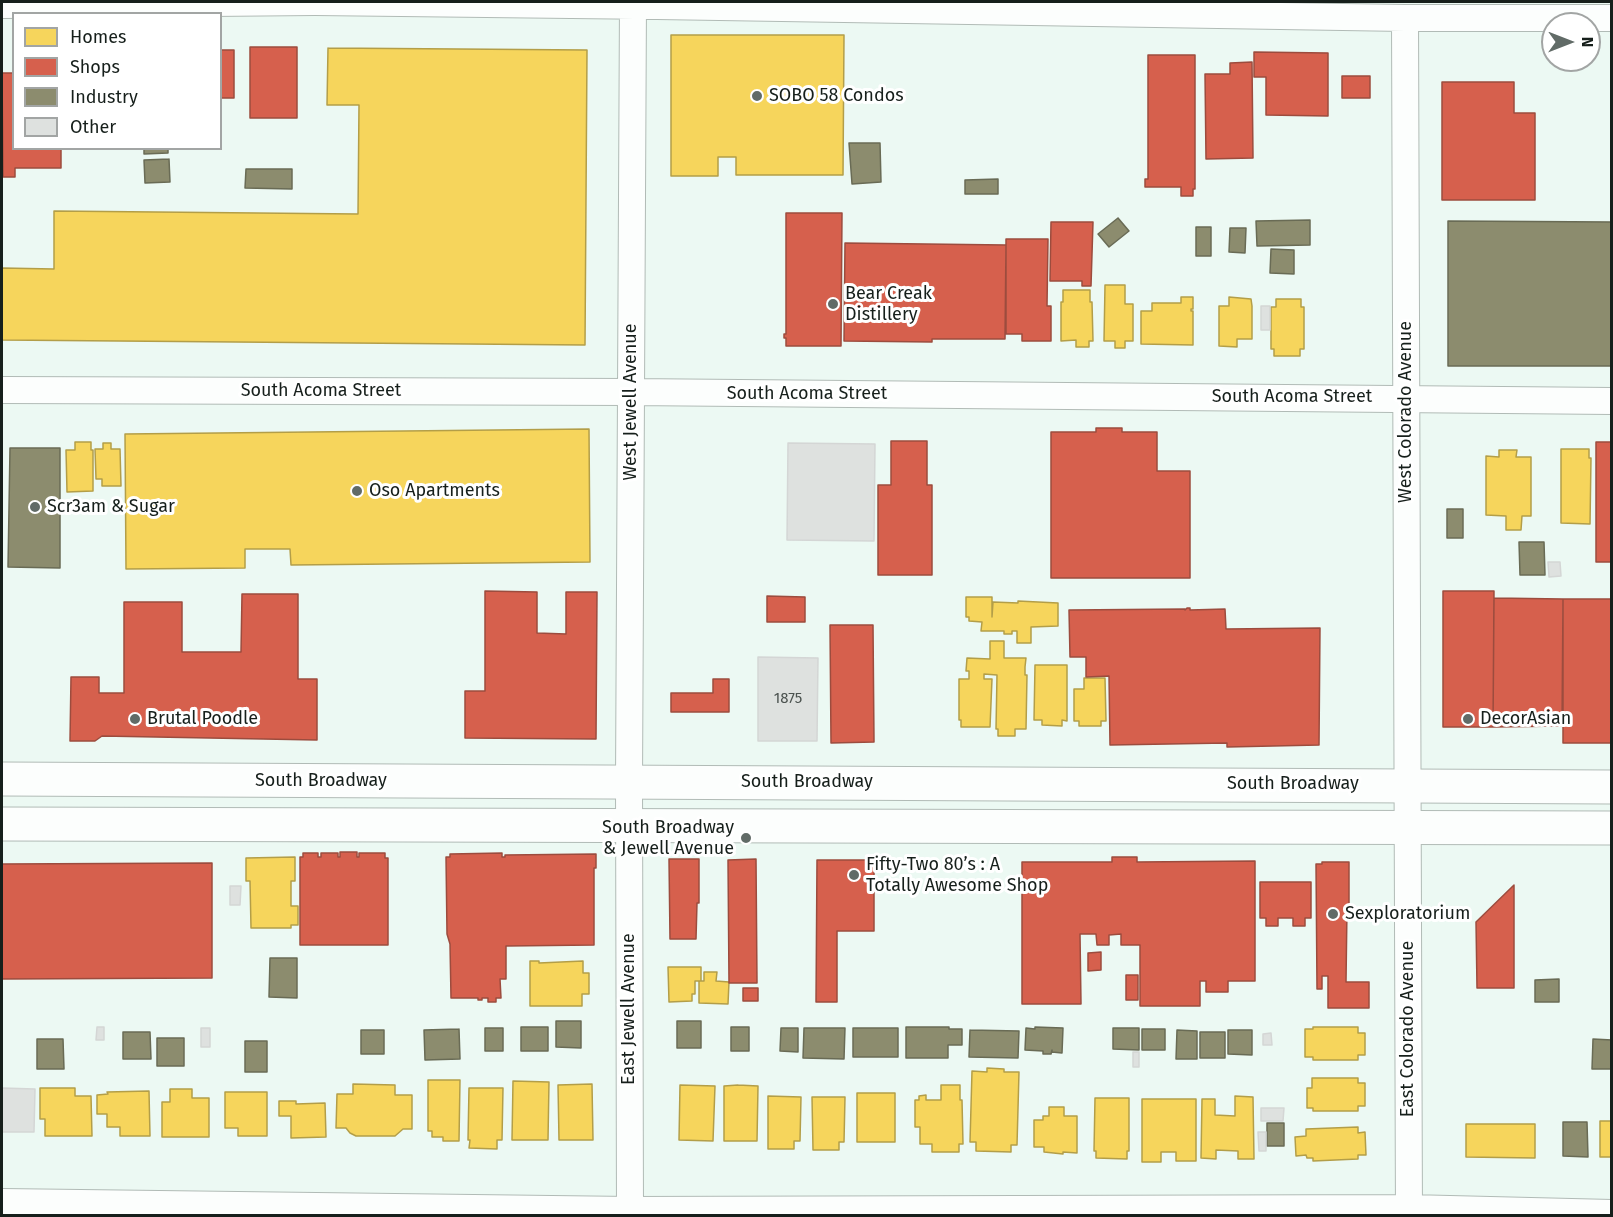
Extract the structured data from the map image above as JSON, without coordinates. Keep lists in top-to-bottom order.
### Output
{
  "streets": {
    "main road": ["South Broadway"],
    "street": [
      "South Acoma Street",
      "West Jewell Avenue",
      "West Colorado Avenue",
      "East Jewell Avenue",
      "East Colorado Avenue"
    ]
  },
  "crossings": [
    ["South Acoma Street", "West Jewell Avenue"],
    ["South Acoma Street", "West Colorado Avenue"],
    ["West Jewell Avenue", "South Broadway"],
    ["West Jewell Avenue", "East Jewell Avenue"],
    ["West Colorado Avenue", "South Broadway"],
    ["West Colorado Avenue", "East Colorado Avenue"],
    ["South Broadway", "East Jewell Avenue"],
    ["South Broadway", "East Colorado Avenue"]
  ],
  "places": [
    "SOBO 58 Condos",
    "Bear Creak Distillery",
    "Oso Apartments",
    "Scr3am & Sugar",
    "Brutal Poodle",
    "DecorAsian",
    "South Broadway & Jewell Avenue",
    "Fifty-Two 80’s : A Totally Awesome Shop",
    "Sexploratorium"
  ],
  "house_numbers": ["1875"],
  "legend": [
    "Homes",
    "Shops",
    "Industry",
    "Other"
  ],
  "north": "right"
}
